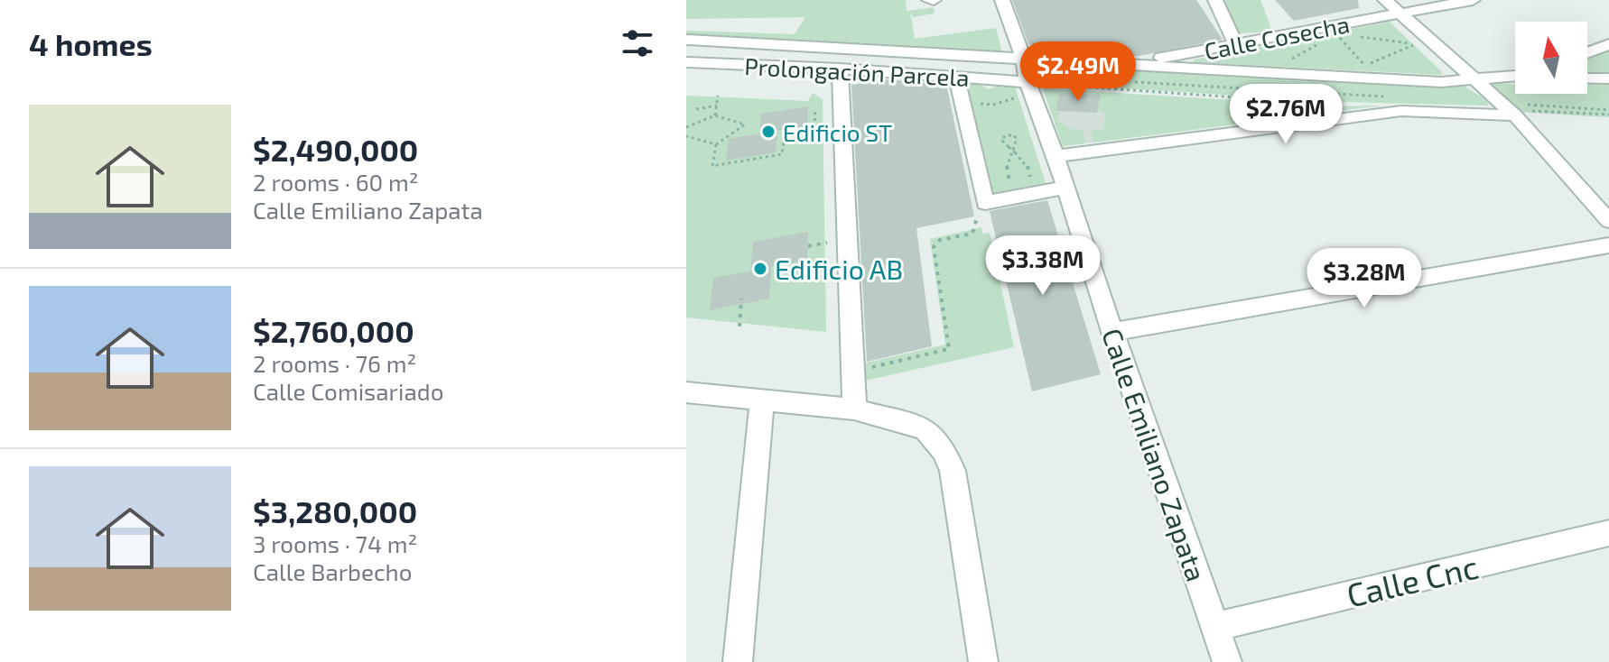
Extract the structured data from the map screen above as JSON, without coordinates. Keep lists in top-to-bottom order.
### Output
{
  "streets": {
    "street": [
      "Calle Cosecha",
      "Prolongación Parcela",
      "Calle Emiliano Zapata",
      "Calle Cnc"
    ]
  },
  "crossings": [
    ["Prolongación Parcela", "Calle Emiliano Zapata"],
    ["Calle Emiliano Zapata", "Calle Cnc"]
  ],
  "places": ["Edificio ST", "Edificio AB"],
  "north": "top",
  "page": {
    "heading": "4 homes",
    "price": [
      "$2.49M",
      "$2.76M",
      "$3.38M",
      "$3.28M"
    ],
    "list": [
      {
        "name": "$2,490,000",
        "note": "2 rooms · 60 m² · Calle Emiliano Zapata"
      },
      {
        "name": "$2,760,000",
        "note": "2 rooms · 76 m² · Calle Comisariado"
      },
      {
        "name": "$3,280,000",
        "note": "3 rooms · 74 m² · Calle Barbecho"
      }
    ]
  }
}
